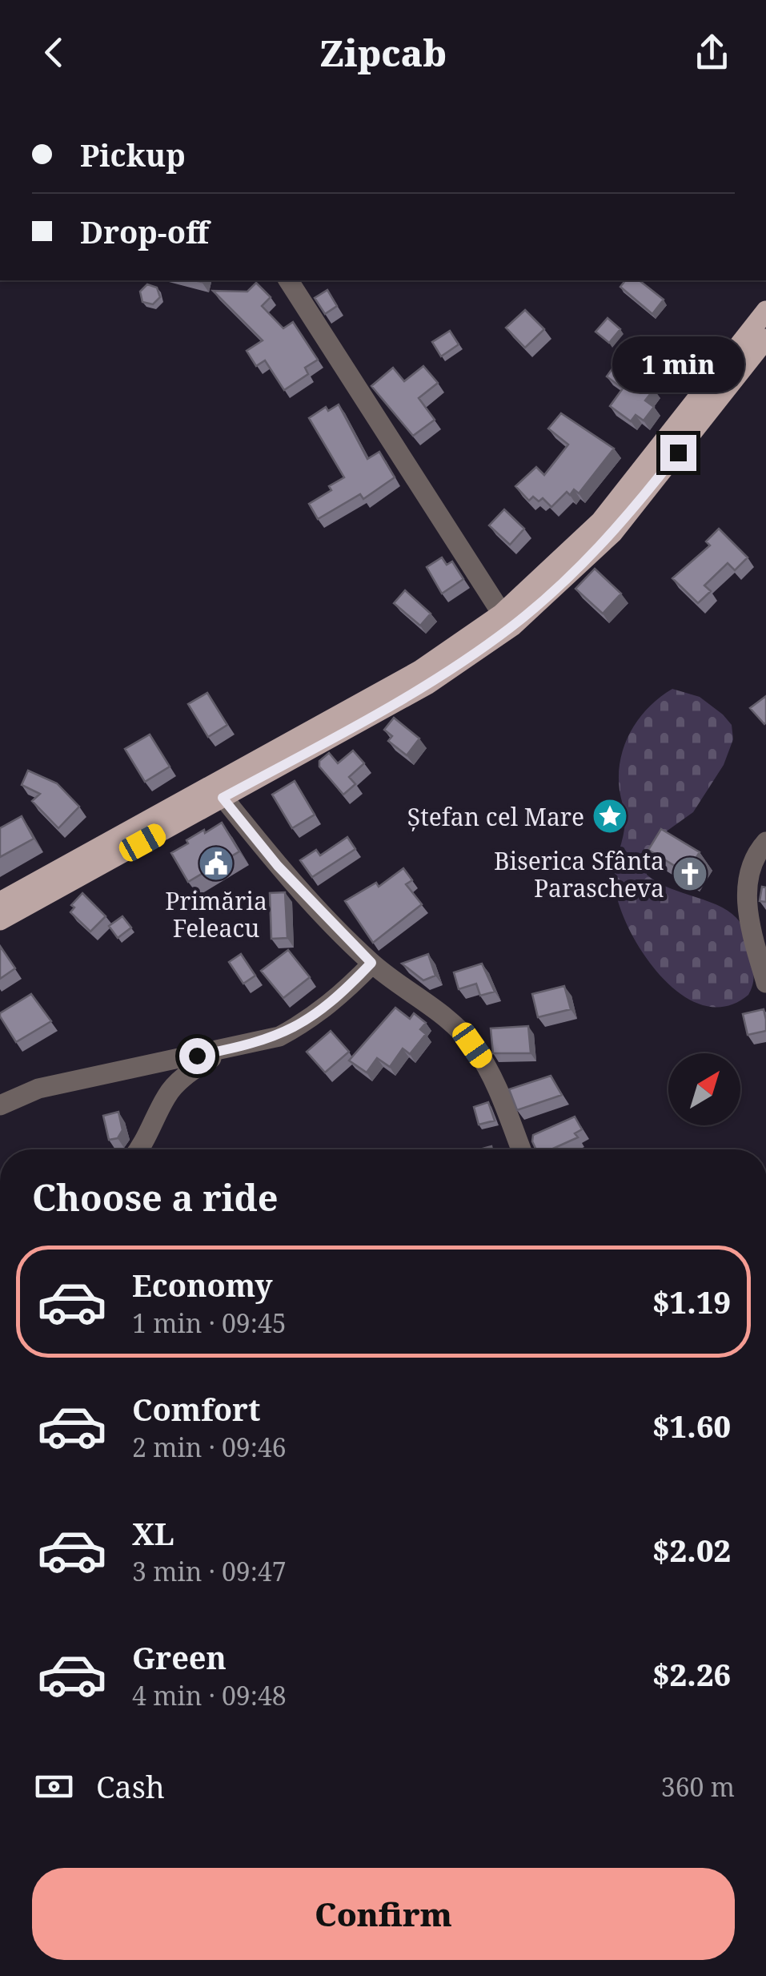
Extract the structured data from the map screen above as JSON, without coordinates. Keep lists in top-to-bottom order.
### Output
{
  "places": {
    "place": ["Ștefan cel Mare"],
    "public building": ["Primăria Feleacu"],
    "church": ["Biserica Sfânta Parascheva"]
  },
  "north": "top right",
  "page": {
    "header": "Zipcab",
    "banner": ["Pickup", "Drop-off"],
    "bubble": "1 min",
    "heading": "Choose a ride",
    "list": [
      {
        "name": "Economy",
        "note": "1 min · 09:45",
        "value": "$1.19"
      },
      {
        "name": "Comfort",
        "note": "2 min · 09:46",
        "value": "$1.60"
      },
      {
        "name": "XL",
        "note": "3 min · 09:47",
        "value": "$2.02"
      },
      {
        "name": "Green",
        "note": "4 min · 09:48",
        "value": "$2.26"
      }
    ],
    "pay": ["Cash", "360 m"],
    "buttons": "Confirm"
  }
}
